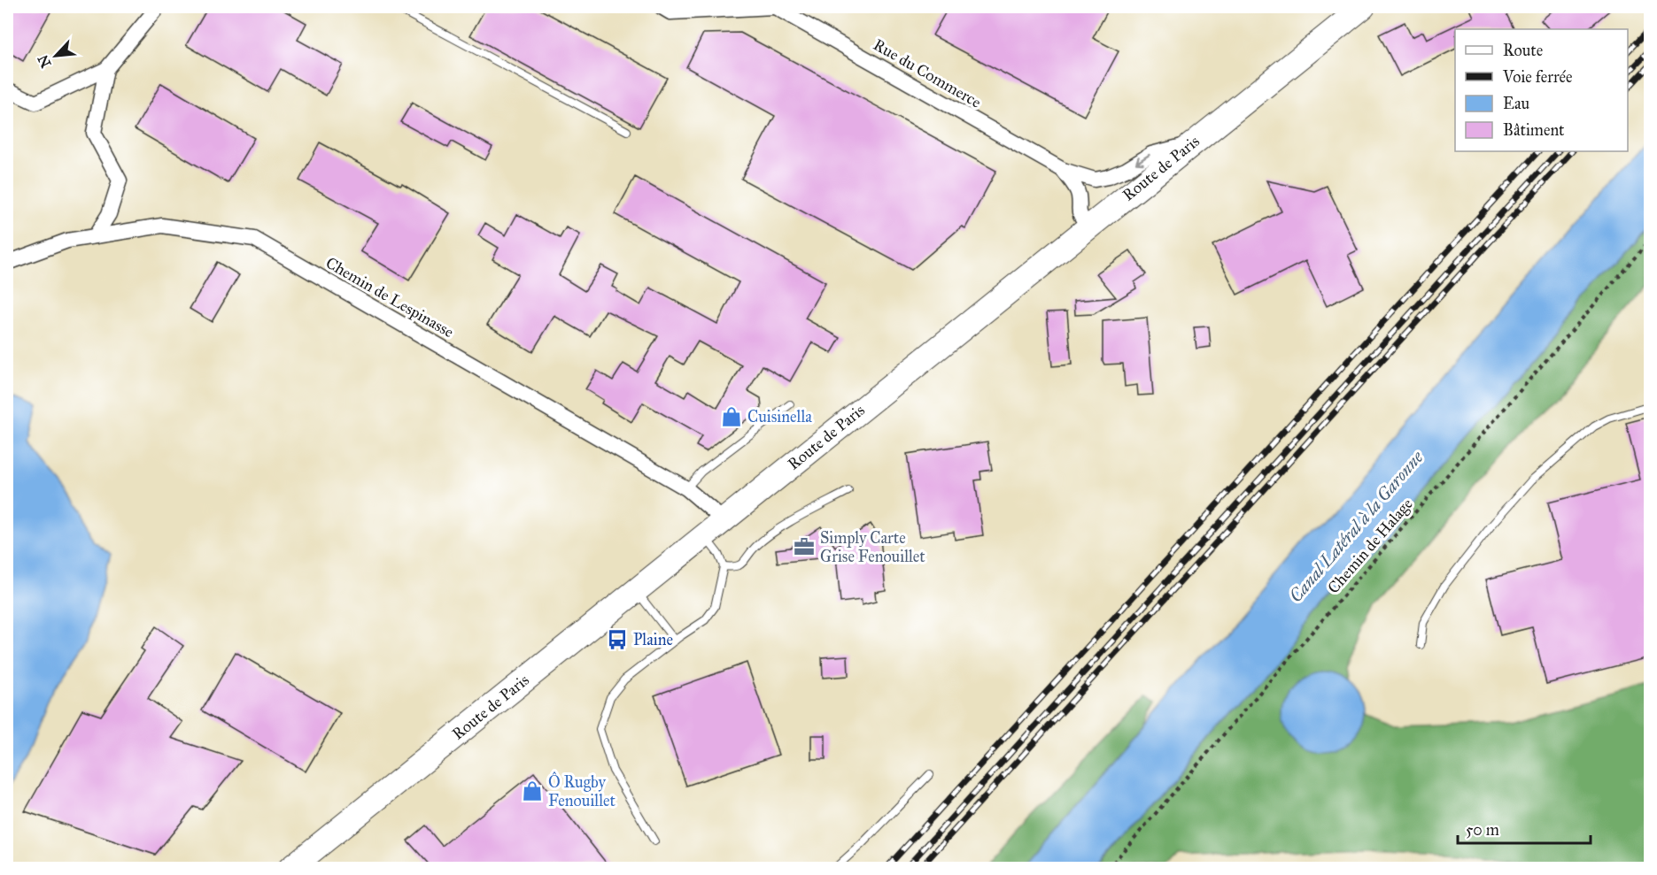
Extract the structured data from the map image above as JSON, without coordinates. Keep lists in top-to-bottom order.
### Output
{
  "streets": {
    "main road": ["Route de Paris"],
    "street": ["Rue du Commerce", "Chemin de Lespinasse"],
    "path": ["Chemin de Halage"]
  },
  "crossings": [
    ["Rue du Commerce", "Route de Paris"],
    ["Route de Paris", "Chemin de Lespinasse"]
  ],
  "water": ["Canal Latéral à la Garonne"],
  "places": {
    "shop": ["Cuisinella", "Ô Rugby Fenouillet"],
    "office": ["Simply Carte Grise Fenouillet"],
    "bus stop": ["Plaine"]
  },
  "legend": [
    "Route",
    "Voie ferrée",
    "Eau",
    "Bâtiment"
  ],
  "scale_bar": "50 m",
  "north": "bottom left"
}
